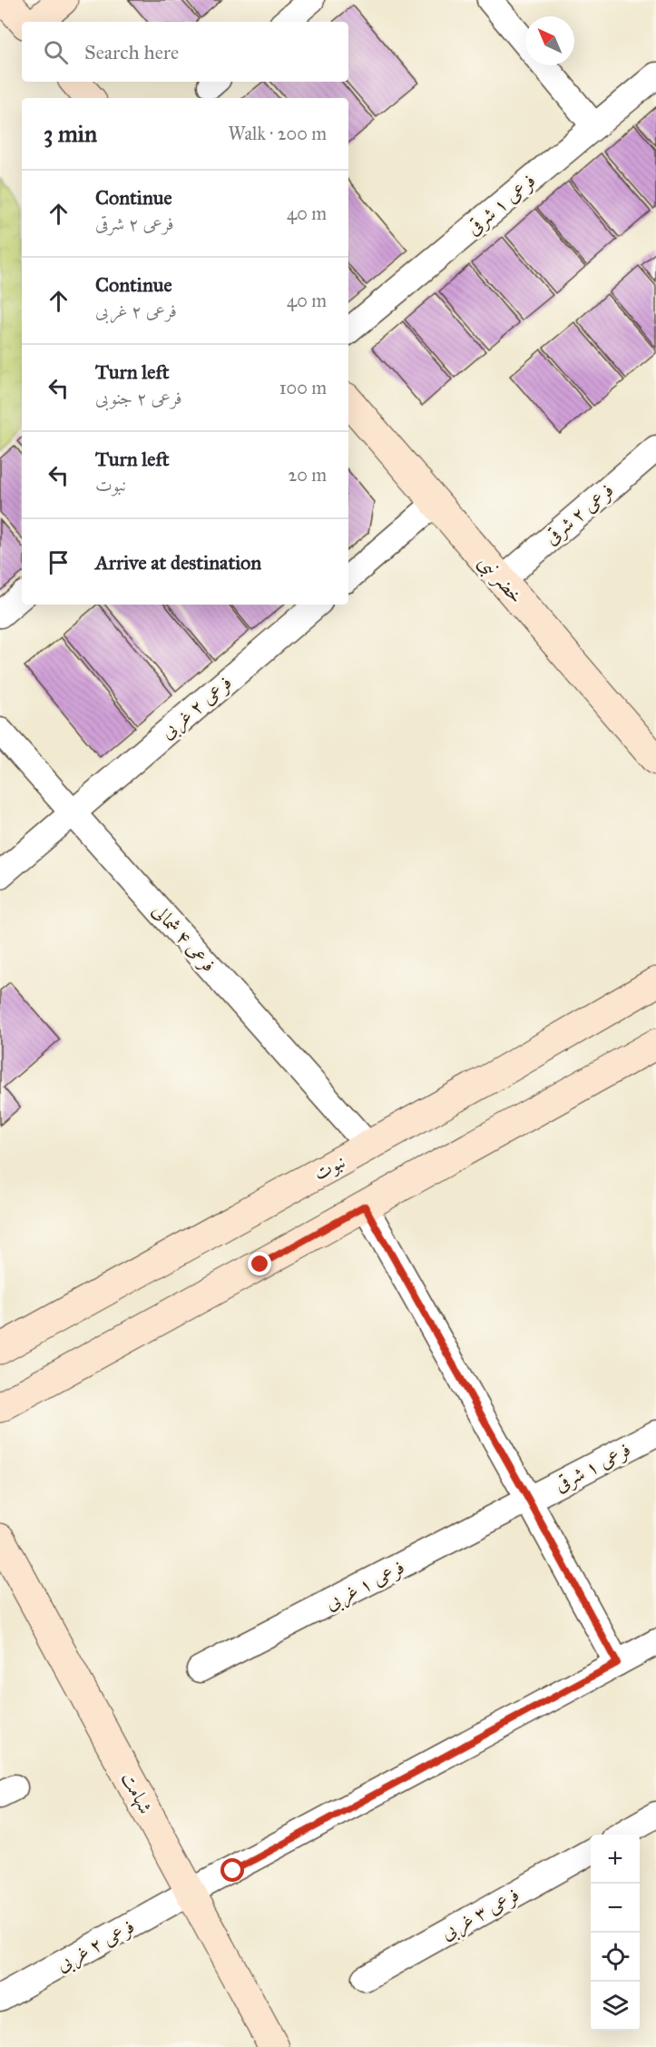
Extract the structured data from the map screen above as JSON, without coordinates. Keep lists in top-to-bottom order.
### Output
{
  "streets": {
    "main road": ["خضر نبی", "نبوت", "شهامت"],
    "street": [
      "فرعی ۱ شرقی",
      "فرعی ۲ شرقی",
      "فرعی ۲ غربی",
      "فرعی ۴ شمالی",
      "فرعی ۱ غربی",
      "فرعی ۳ غربی"
    ]
  },
  "crossings": [
    ["فرعی ۱ شرقی", "فرعی ۱ غربی"],
    ["فرعی ۲ شرقی", "خضر نبی"],
    ["فرعی ۲ غربی", "فرعی ۴ شمالی"],
    ["فرعی ۲ غربی", "شهامت"],
    ["فرعی ۴ شمالی", "نبوت"]
  ],
  "north": "top left",
  "page": {
    "search": "Search here",
    "heading": ["3 min", "Walk · 200 m"],
    "list": [
      ["Continue", "فرعی ۲ شرقی", "40 m"],
      ["Continue", "فرعی ۲ غربی", "40 m"],
      ["Turn left", "فرعی ۲ جنوبی", "100 m"],
      ["Turn left", "نبوت", "20 m"],
      "Arrive at destination"
    ],
    "map_buttons": ["+", "−"]
  }
}
